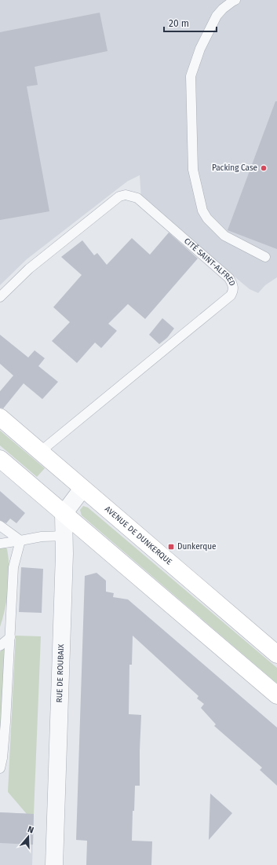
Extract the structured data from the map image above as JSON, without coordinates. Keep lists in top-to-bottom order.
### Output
{
  "streets": {
    "main road": ["AVENUE DE DUNKERQUE"],
    "street": ["RUE DE ROUBAIX"],
    "lane": ["CITÉ SAINT-ALFRED"]
  },
  "crossings": [
    ["CITÉ SAINT-ALFRED", "AVENUE DE DUNKERQUE"]
  ],
  "places": {
    "other": ["Packing Case"],
    "transit": ["Dunkerque"]
  },
  "scale_bar": "20 m",
  "north": "top"
}
